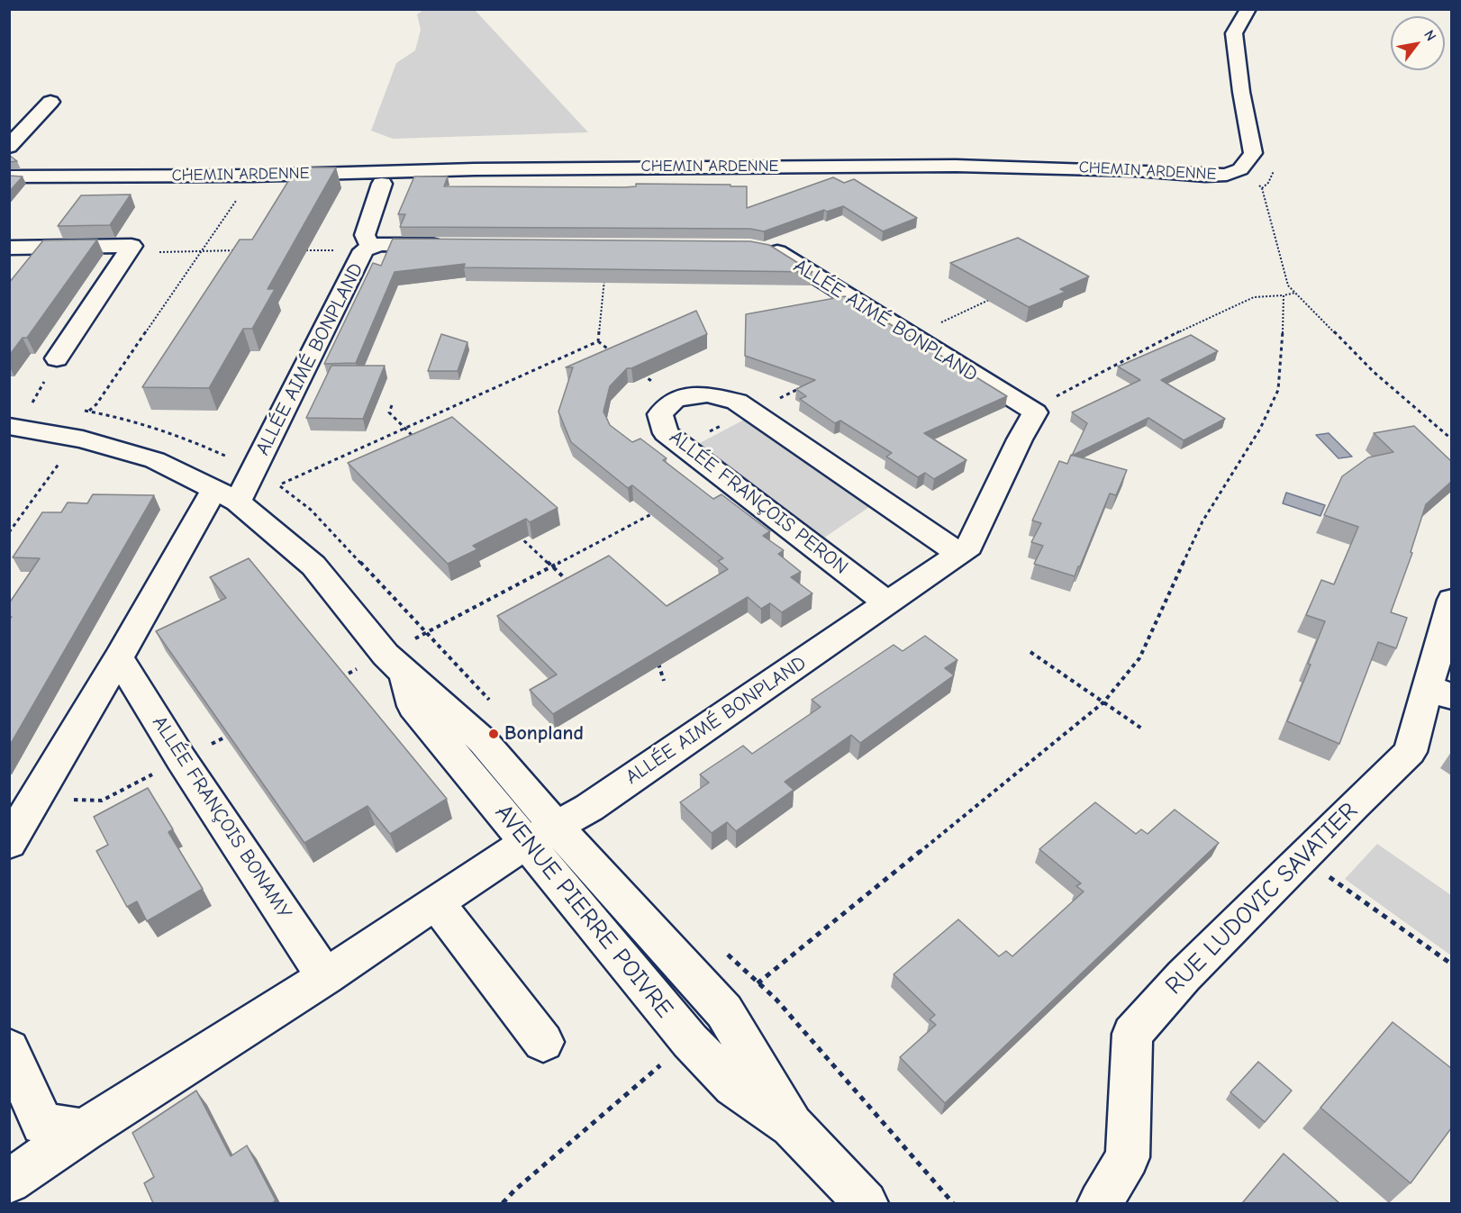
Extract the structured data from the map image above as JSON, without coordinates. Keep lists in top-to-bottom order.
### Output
{
  "streets": {
    "street": [
      "CHEMIN ARDENNE",
      "ALLÉE AIMÉ BONPLAND",
      "ALLÉE FRANÇOIS PERON",
      "ALLÉE FRANÇOIS BONAMY",
      "RUE LUDOVIC SAVATIER",
      "AVENUE PIERRE POIVRE"
    ]
  },
  "crossings": [
    ["ALLÉE AIMÉ BONPLAND", "ALLÉE FRANÇOIS PERON"],
    ["ALLÉE AIMÉ BONPLAND", "AVENUE PIERRE POIVRE"]
  ],
  "places": ["Bonpland"],
  "north": "top right"
}
